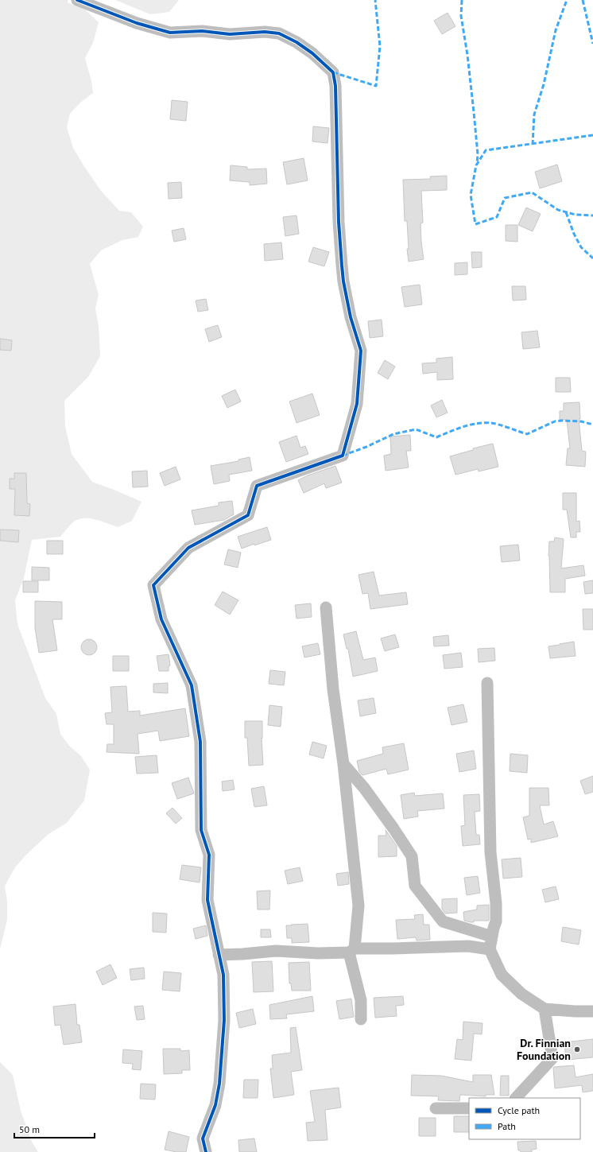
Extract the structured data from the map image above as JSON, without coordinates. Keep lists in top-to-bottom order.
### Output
{
  "places": ["Dr. Finnian Foundation"],
  "legend": ["Cycle path", "Path"],
  "scale_bar": "50 m"
}
